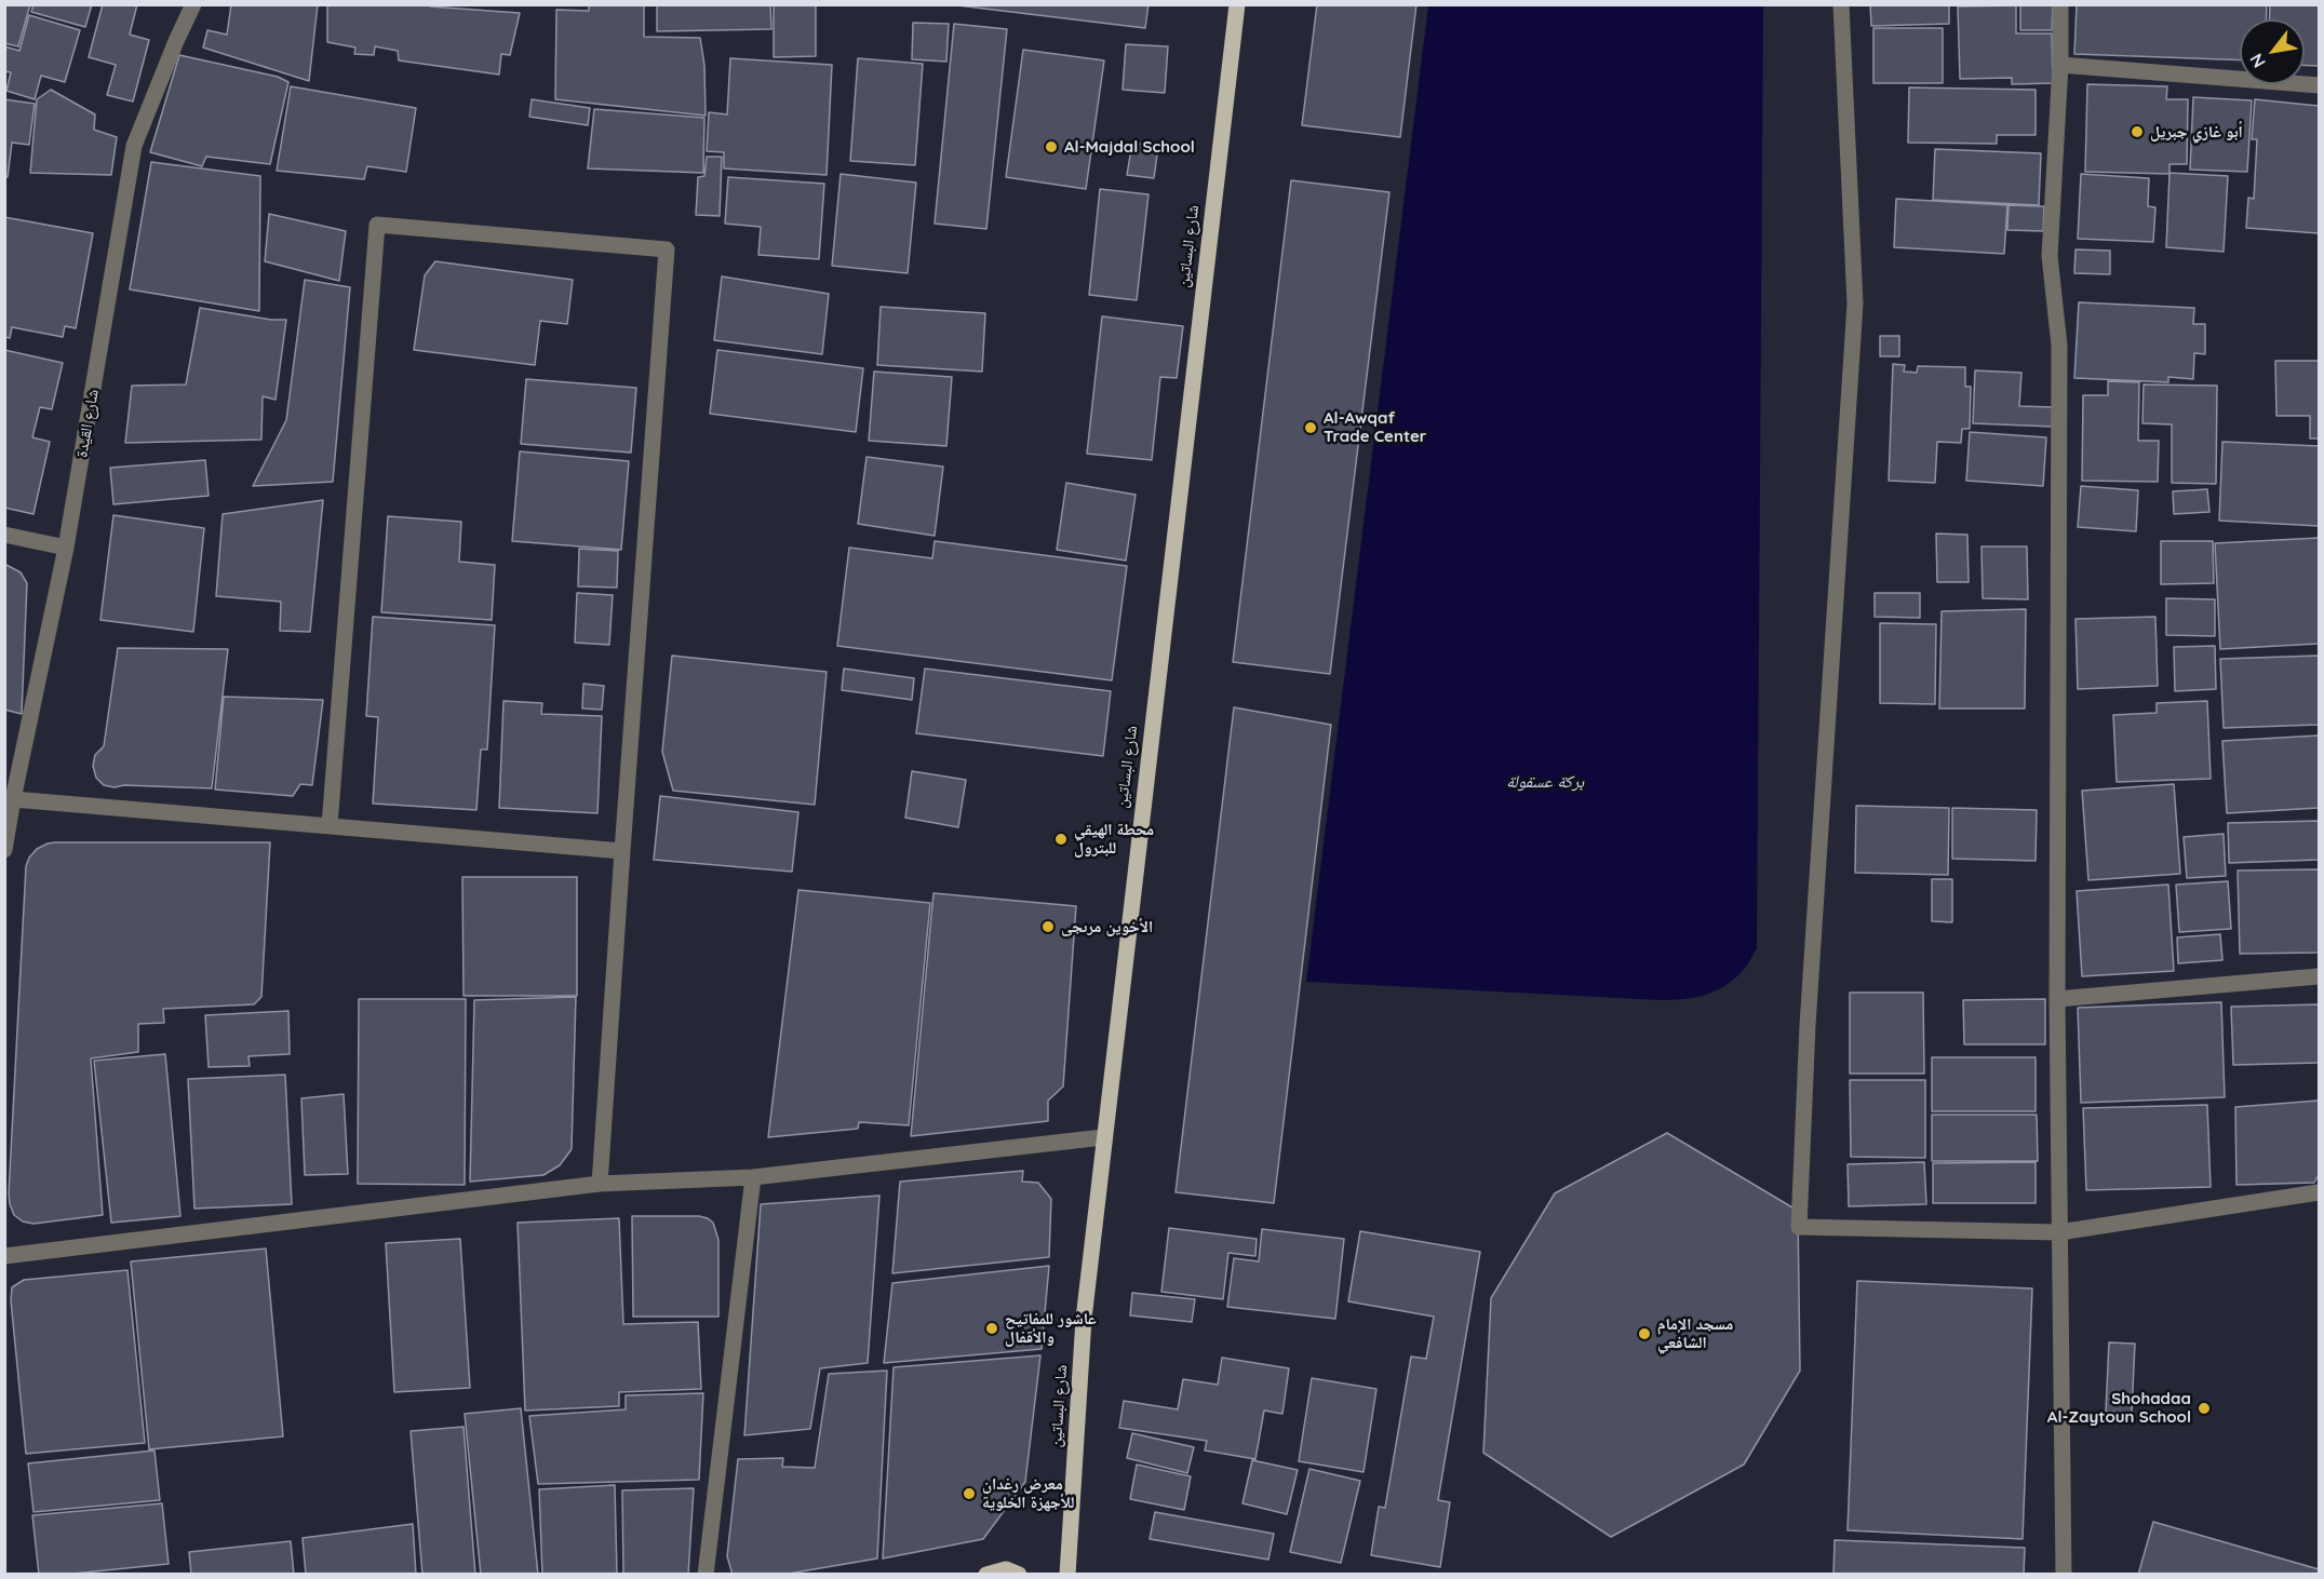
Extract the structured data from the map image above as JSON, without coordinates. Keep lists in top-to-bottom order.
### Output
{
  "streets": {
    "main road": ["شارع البساتين"],
    "street": ["شارع القيدة"]
  },
  "water": ["بركة عسقولة"],
  "places": [
    "أبو غازي جبريل",
    "Al-Majdal School",
    "Al-Awqaf Trade Center",
    "محطة الهيقي للبترول",
    "الأخوين مرىجى",
    "عاشور للمفاتيح والأقفال",
    "مسجد الإمام الشافعي",
    "Shohadaa Al-Zaytoun School",
    "معرض رغدان للأجهزة الخلوية"
  ],
  "north": "bottom left"
}
